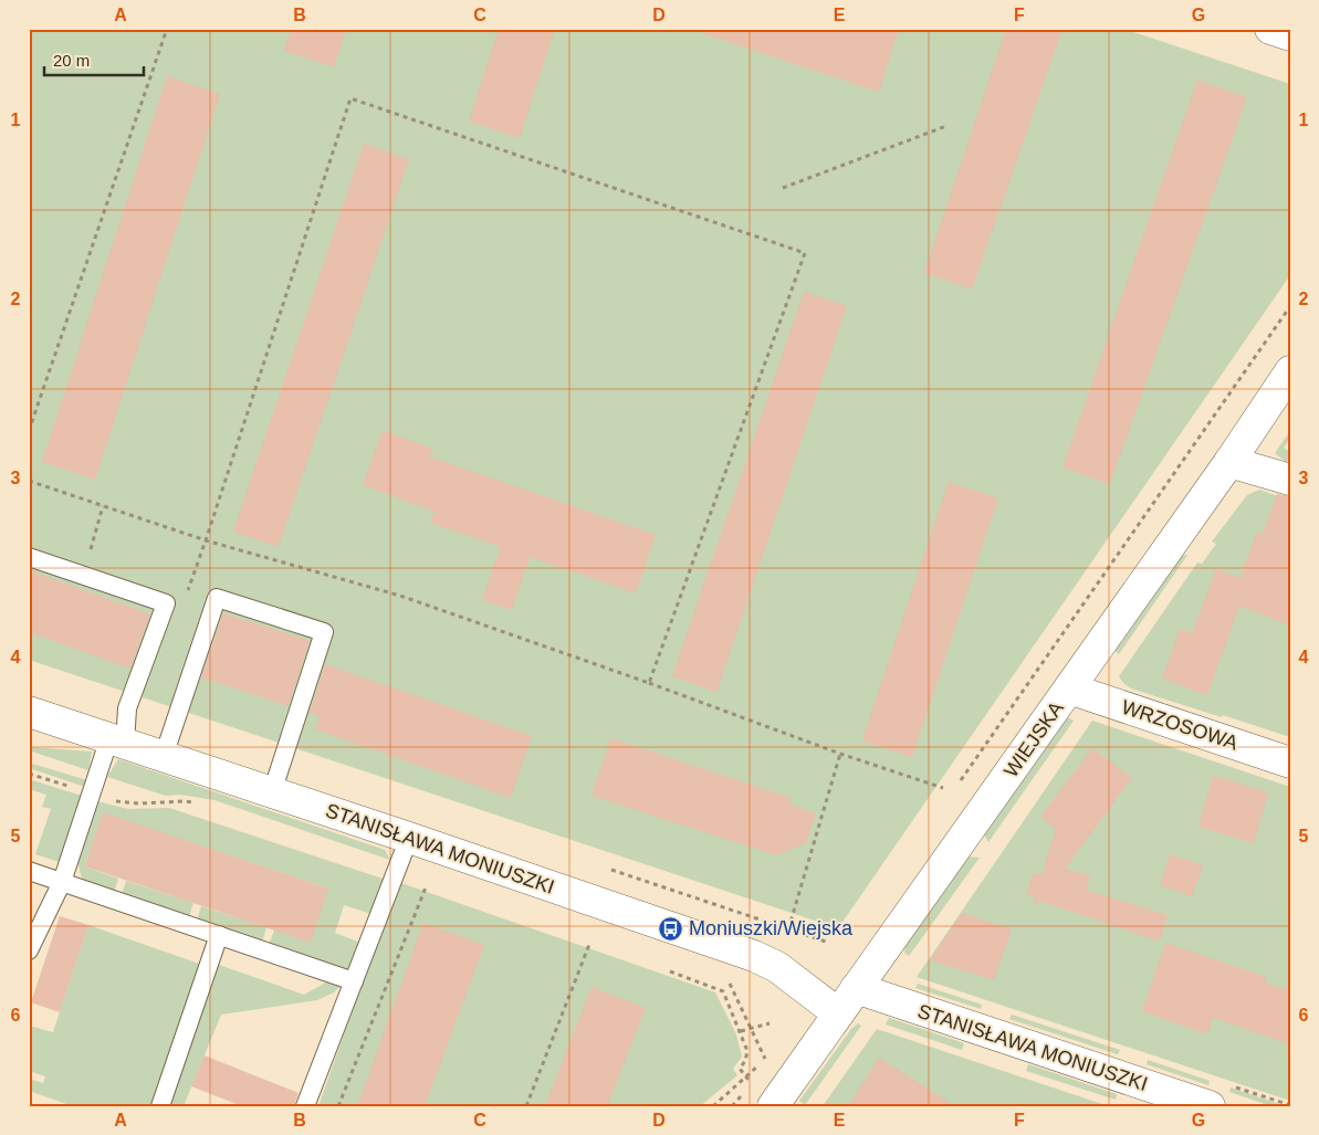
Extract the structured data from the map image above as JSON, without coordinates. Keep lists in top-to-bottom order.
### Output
{
  "streets": {
    "street": ["WRZOSOWA", "WIEJSKA", "STANISŁAWA MONIUSZKI"]
  },
  "crossings": [
    ["WRZOSOWA", "WIEJSKA"],
    ["WIEJSKA", "STANISŁAWA MONIUSZKI"]
  ],
  "places": {
    "bus stop": ["Moniuszki/Wiejska"]
  },
  "scale_bar": "20 m",
  "grid": {
    "columns": [
      "A",
      "B",
      "C",
      "D",
      "E",
      "F",
      "G"
    ],
    "rows": [
      "1",
      "2",
      "3",
      "4",
      "5",
      "6"
    ]
  }
}
